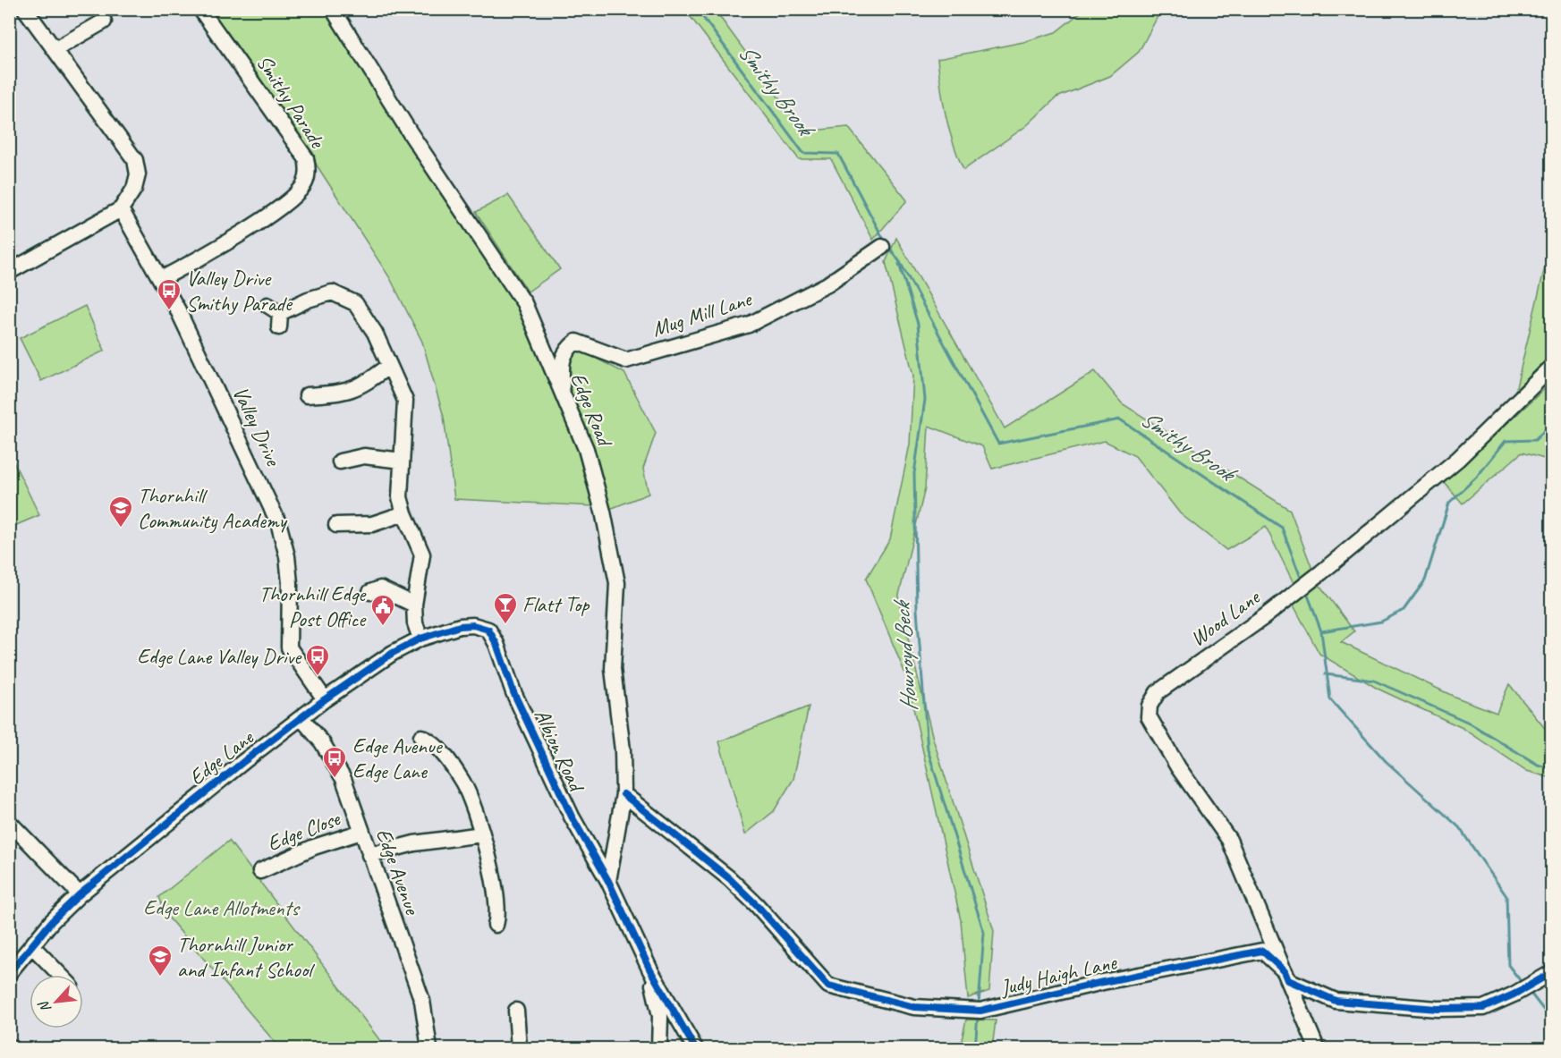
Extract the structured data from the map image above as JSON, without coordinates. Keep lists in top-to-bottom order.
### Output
{
  "streets": {
    "street": [
      "Smithy Parade",
      "Mug Mill Lane",
      "Edge Road",
      "Valley Drive",
      "Wood Lane",
      "Albion Road",
      "Edge Lane",
      "Edge Close",
      "Edge Avenue",
      "Judy Haigh Lane"
    ]
  },
  "crossings": [
    ["Smithy Parade", "Valley Drive"],
    ["Mug Mill Lane", "Edge Road"],
    ["Edge Road", "Albion Road"],
    ["Edge Road", "Judy Haigh Lane"],
    ["Valley Drive", "Edge Lane"],
    ["Wood Lane", "Judy Haigh Lane"],
    ["Albion Road", "Edge Lane"],
    ["Edge Lane", "Edge Avenue"],
    ["Edge Close", "Edge Avenue"]
  ],
  "water": ["Smithy Brook", "Howroyd Beck"],
  "parks": ["Edge Lane Allotments"],
  "places": {
    "bus stop": ["Valley Drive Smithy Parade", "Edge Lane Valley Drive", "Edge Avenue Edge Lane"],
    "school or university": ["Thornhill Community Academy", "Thornhill Junior and Infant School"],
    "bar": ["Flatt Top"],
    "public building": ["Thornhill Edge Post Office"]
  },
  "north": "bottom left"
}
